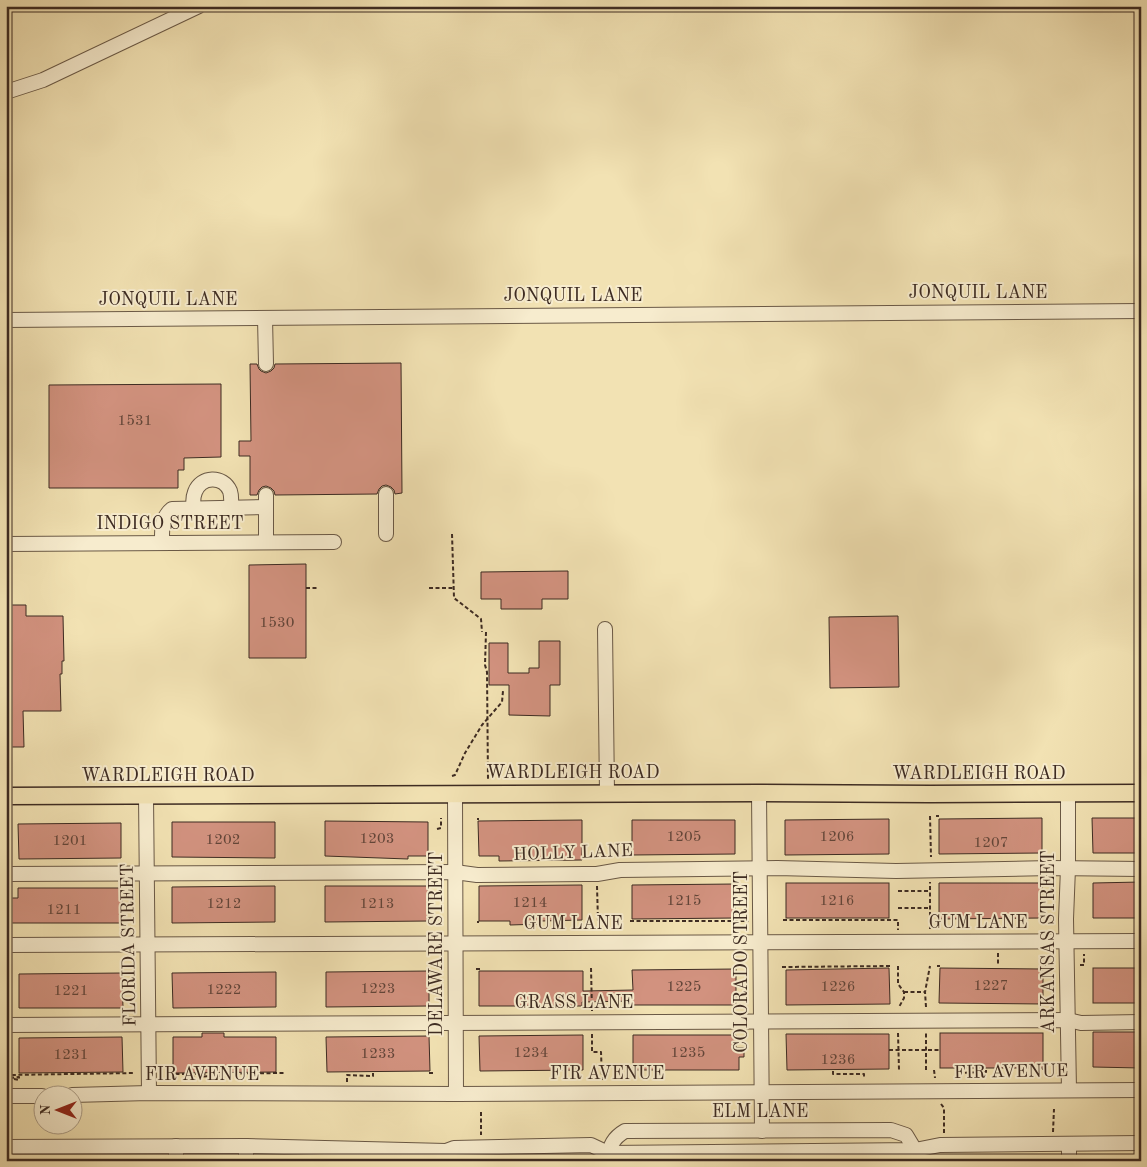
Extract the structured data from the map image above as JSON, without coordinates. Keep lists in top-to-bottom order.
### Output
{
  "streets": {
    "main road": ["WARDLEIGH ROAD"],
    "street": [
      "JONQUIL LANE",
      "INDIGO STREET",
      "HOLLY LANE",
      "GUM LANE",
      "ARKANSAS STREET",
      "DELAWARE STREET",
      "FLORIDA STREET",
      "COLORADO STREET",
      "GRASS LANE",
      "FIR AVENUE",
      "ELM LANE"
    ]
  },
  "crossings": [
    ["WARDLEIGH ROAD", "ARKANSAS STREET"],
    ["WARDLEIGH ROAD", "DELAWARE STREET"],
    ["WARDLEIGH ROAD", "FLORIDA STREET"],
    ["WARDLEIGH ROAD", "COLORADO STREET"],
    ["HOLLY LANE", "ARKANSAS STREET"],
    ["HOLLY LANE", "DELAWARE STREET"],
    ["HOLLY LANE", "FLORIDA STREET"],
    ["HOLLY LANE", "COLORADO STREET"],
    ["GUM LANE", "ARKANSAS STREET"],
    ["GUM LANE", "DELAWARE STREET"],
    ["GUM LANE", "FLORIDA STREET"],
    ["GUM LANE", "COLORADO STREET"],
    ["ARKANSAS STREET", "GRASS LANE"],
    ["ARKANSAS STREET", "FIR AVENUE"],
    ["DELAWARE STREET", "GRASS LANE"],
    ["DELAWARE STREET", "FIR AVENUE"],
    ["FLORIDA STREET", "GRASS LANE"],
    ["FLORIDA STREET", "FIR AVENUE"],
    ["COLORADO STREET", "GRASS LANE"],
    ["COLORADO STREET", "FIR AVENUE"],
    ["COLORADO STREET", "ELM LANE"]
  ],
  "house_numbers": [
    "1531",
    "1530",
    "1205",
    "1206",
    "1203",
    "1202",
    "1201",
    "1207",
    "1215",
    "1216",
    "1214",
    "1212",
    "1213",
    "1211",
    "1227",
    "1225",
    "1226",
    "1223",
    "1222",
    "1221",
    "1234",
    "1235",
    "1233",
    "1231",
    "1236"
  ],
  "north": "left"
}
